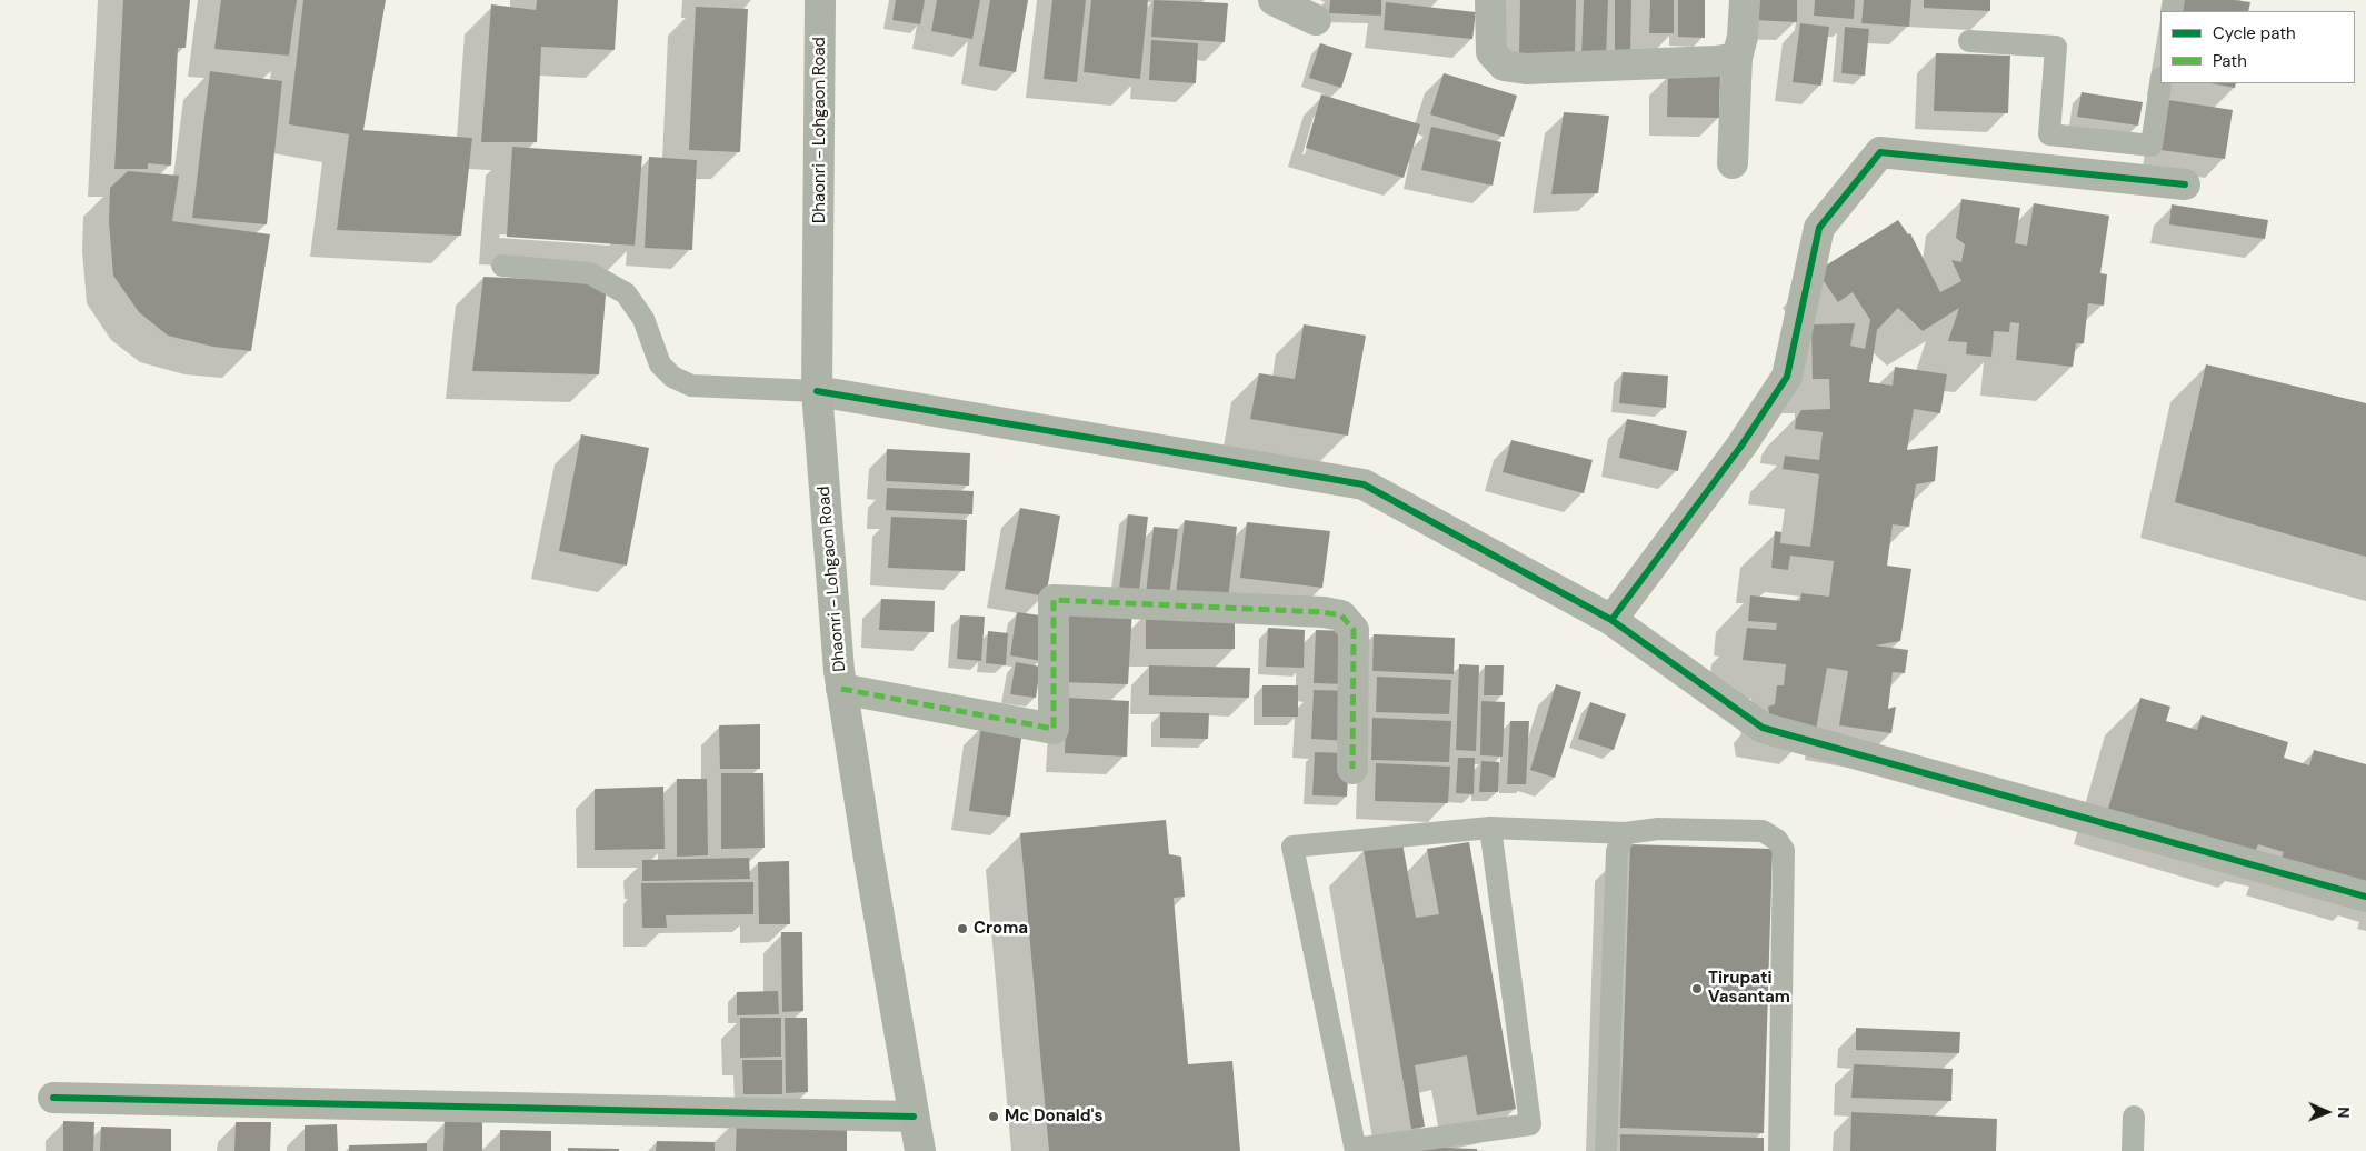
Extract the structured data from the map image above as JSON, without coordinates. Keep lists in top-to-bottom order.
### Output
{
  "streets": {
    "main road": ["Dhaonri - Lohgaon Road"]
  },
  "places": ["Croma", "Tirupati Vasantam", "Mc Donald's"],
  "legend": ["Cycle path", "Path"],
  "north": "right"
}
